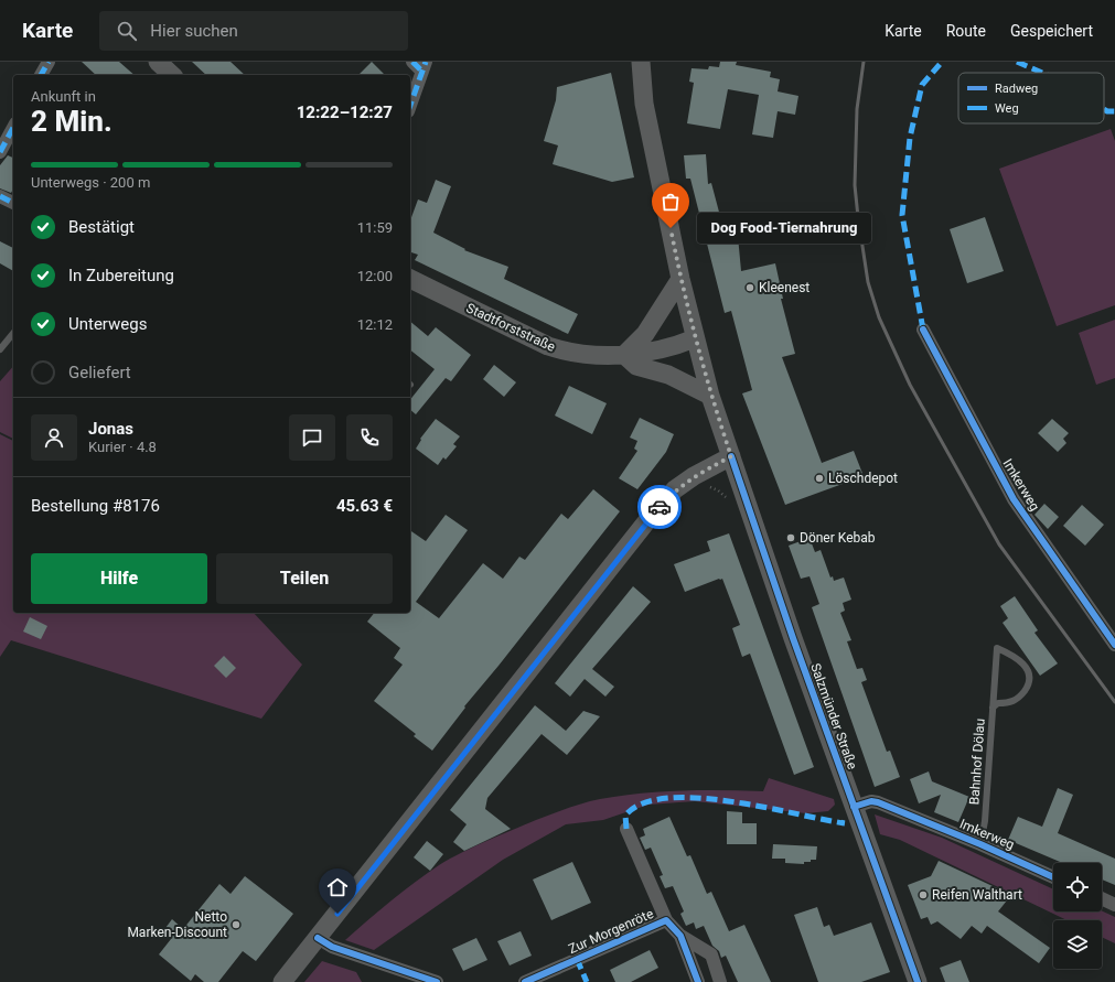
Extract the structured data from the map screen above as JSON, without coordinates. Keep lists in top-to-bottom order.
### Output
{
  "streets": {
    "main road": ["Stadtforststraße", "Salzmünder Straße"],
    "street": ["Imkerweg", "Zur Morgenröte"],
    "lane": ["Bahnhof Dölau"]
  },
  "crossings": [
    ["Stadtforststraße", "Salzmünder Straße"],
    ["Imkerweg", "Salzmünder Straße"],
    ["Imkerweg", "Bahnhof Dölau"]
  ],
  "places": [
    "Dog Food-Tiernahrung",
    "Kleenest",
    "Löschdepot",
    "Döner Kebab",
    "Reifen Walthart",
    "Netto Marken-Discount"
  ],
  "legend": ["Radweg", "Weg"],
  "page": {
    "header": "Karte",
    "search": "Hier suchen",
    "nav": ["Karte", "Route", "Gespeichert"],
    "heading": ["2 Min.", "Ankunft in", "12:22–12:27"],
    "panel": [
      "Jonas",
      "Kurier · 4.8",
      "Bestellung #8176",
      "45.63 €"
    ],
    "bar": "Unterwegs · 200 m",
    "list": [
      ["Bestätigt", "11:59"],
      ["In Zubereitung", "12:00"],
      ["Unterwegs", "12:12"],
      "Geliefert"
    ],
    "bubble": "Dog Food-Tiernahrung",
    "buttons": ["Hilfe", "Teilen"]
  }
}
